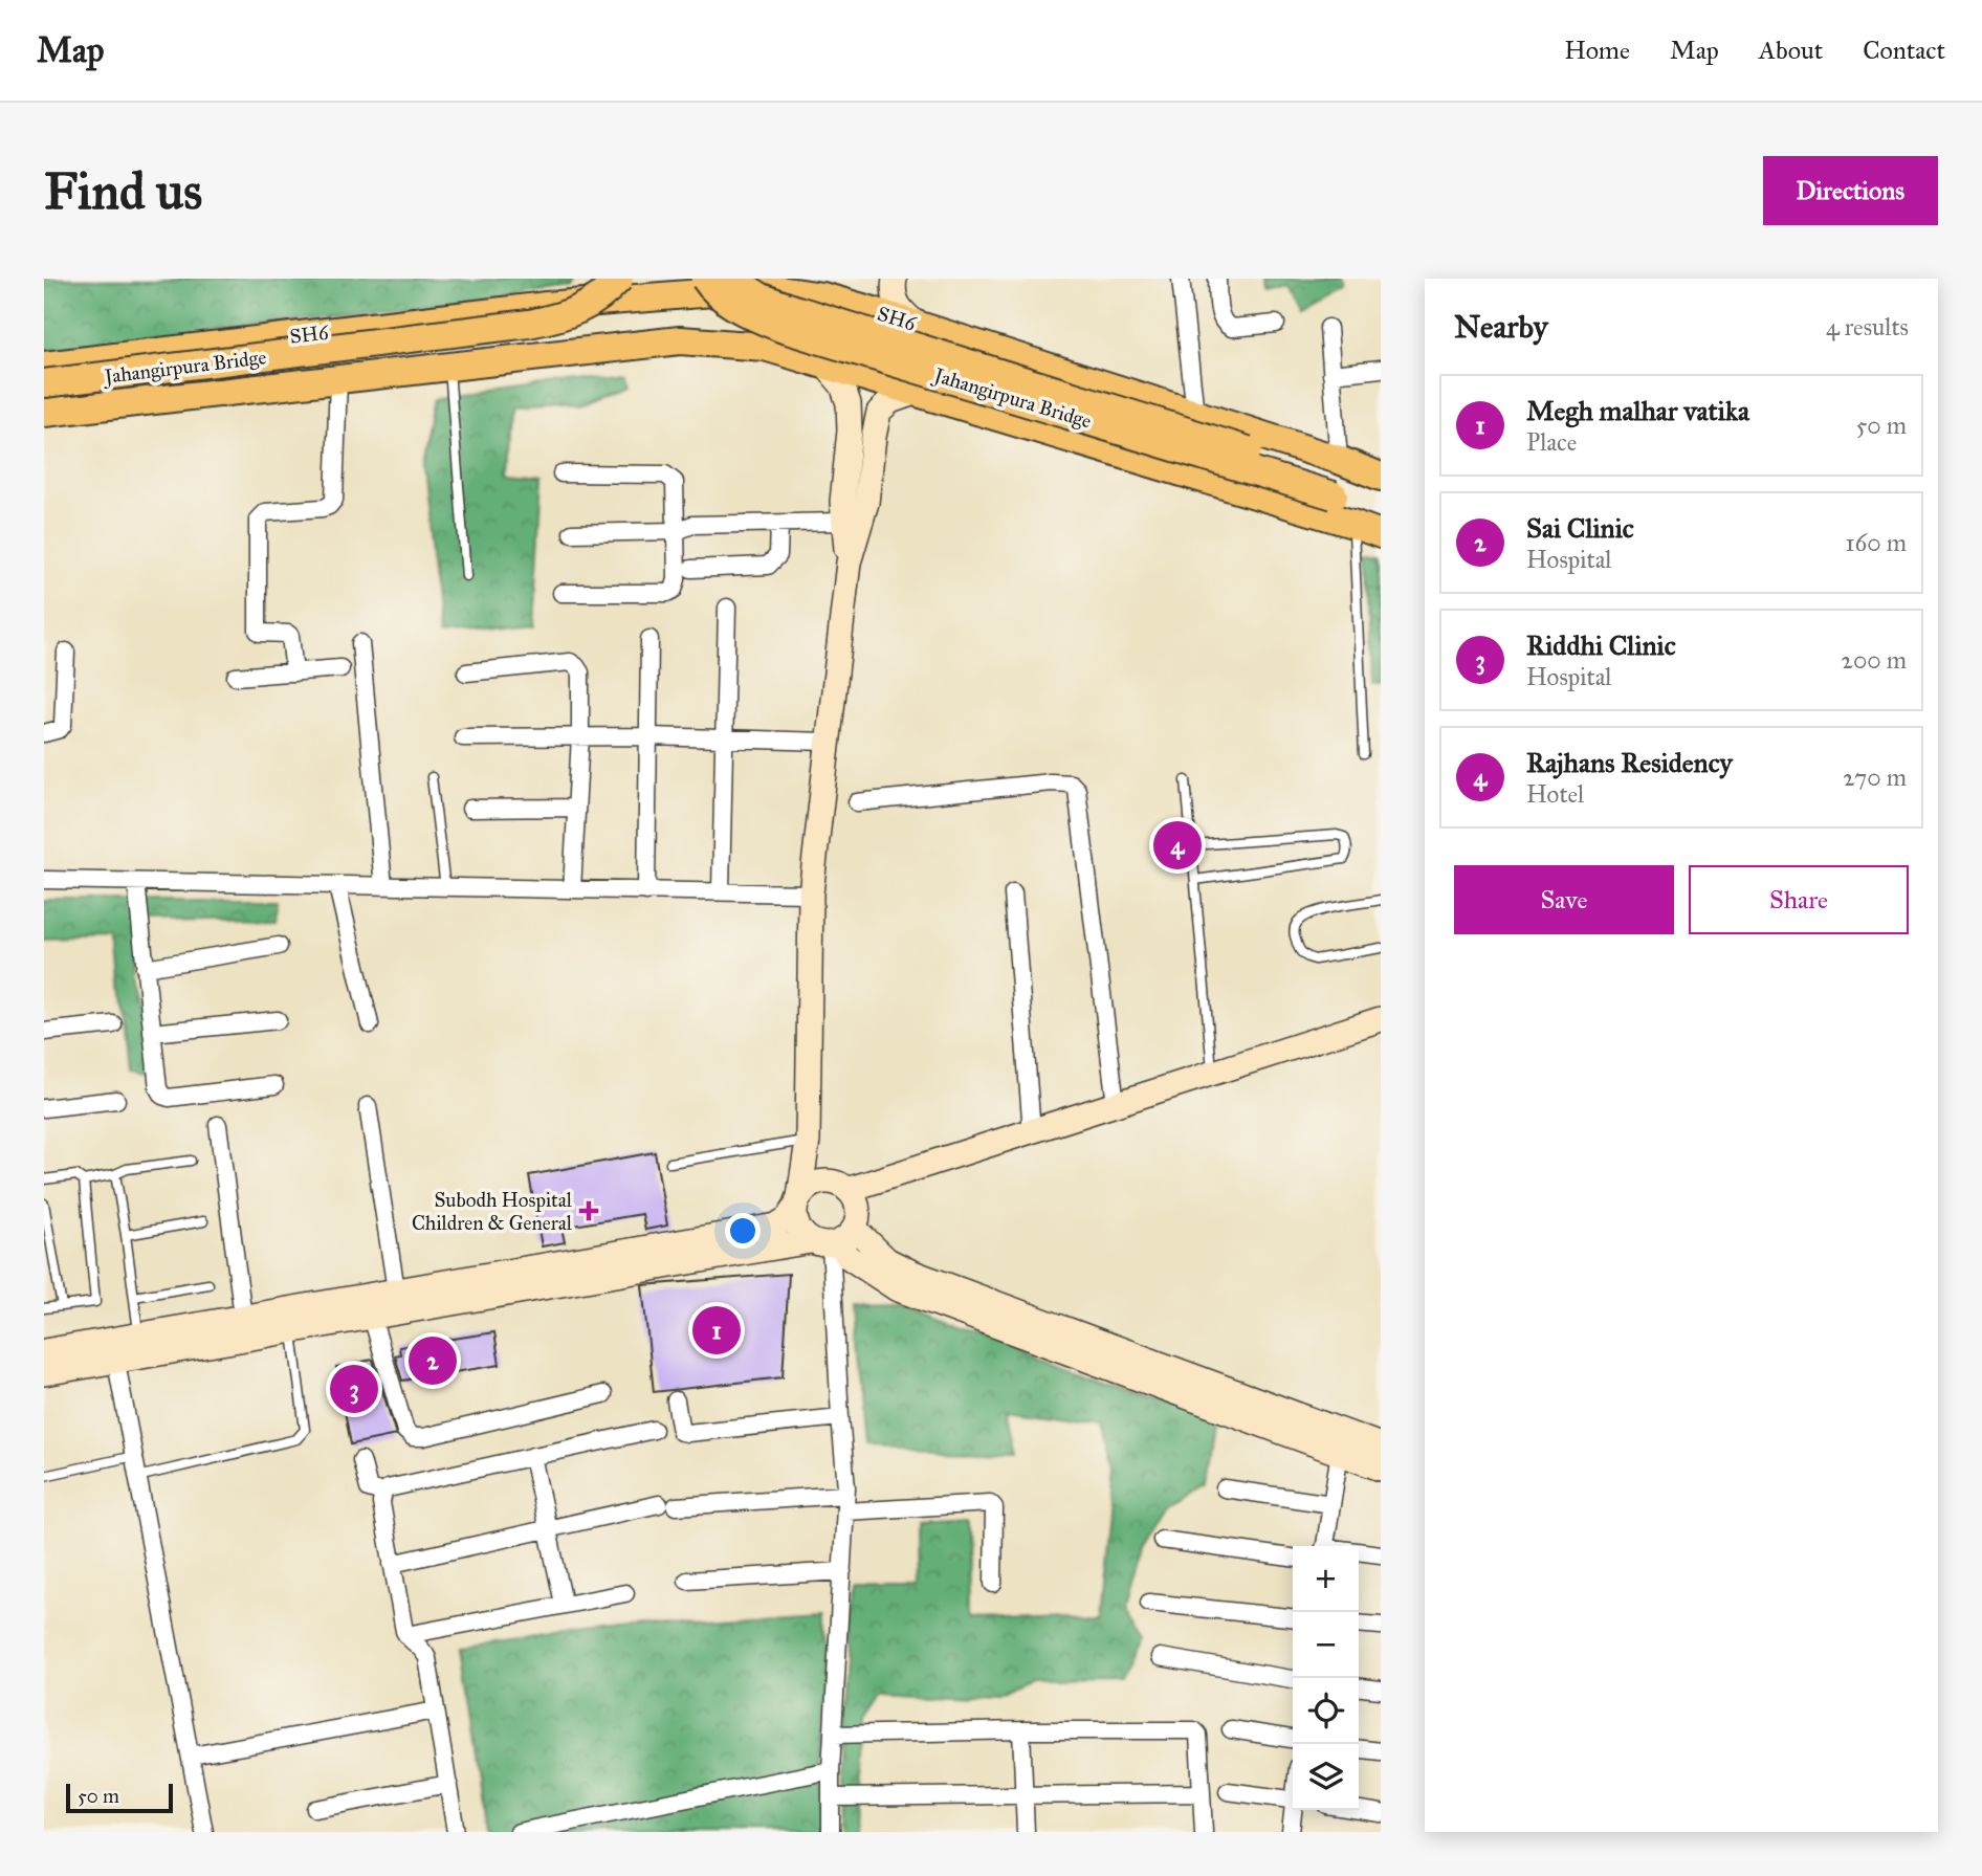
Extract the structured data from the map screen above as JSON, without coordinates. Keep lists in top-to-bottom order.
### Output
{
  "streets": {
    "main road": ["SH6", "Jahangirpura Bridge"]
  },
  "crossings": [
    ["SH6", "Jahangirpura Bridge"]
  ],
  "places": {
    "health": ["Subodh Hospital Children & General"]
  },
  "scale_bar": "50 m",
  "page": {
    "header": "Map",
    "nav": [
      "Home",
      "Map",
      "About",
      "Contact"
    ],
    "buttons": [
      "Directions",
      ["Save", "Share"]
    ],
    "title": "Find us",
    "heading": ["Nearby", "4 results"],
    "list": [
      {
        "mark": "1",
        "name": "Megh malhar vatika",
        "note": "Place",
        "value": "50 m"
      },
      {
        "mark": "2",
        "name": "Sai Clinic",
        "note": "Hospital",
        "value": "160 m"
      },
      {
        "mark": "3",
        "name": "Riddhi Clinic",
        "note": "Hospital",
        "value": "200 m"
      },
      {
        "mark": "4",
        "name": "Rajhans Residency",
        "note": "Hotel",
        "value": "270 m"
      }
    ],
    "pins": [
      "4",
      "1",
      "2",
      "3"
    ],
    "map_buttons": ["+", "−"],
    "scale": "50 m"
  }
}
